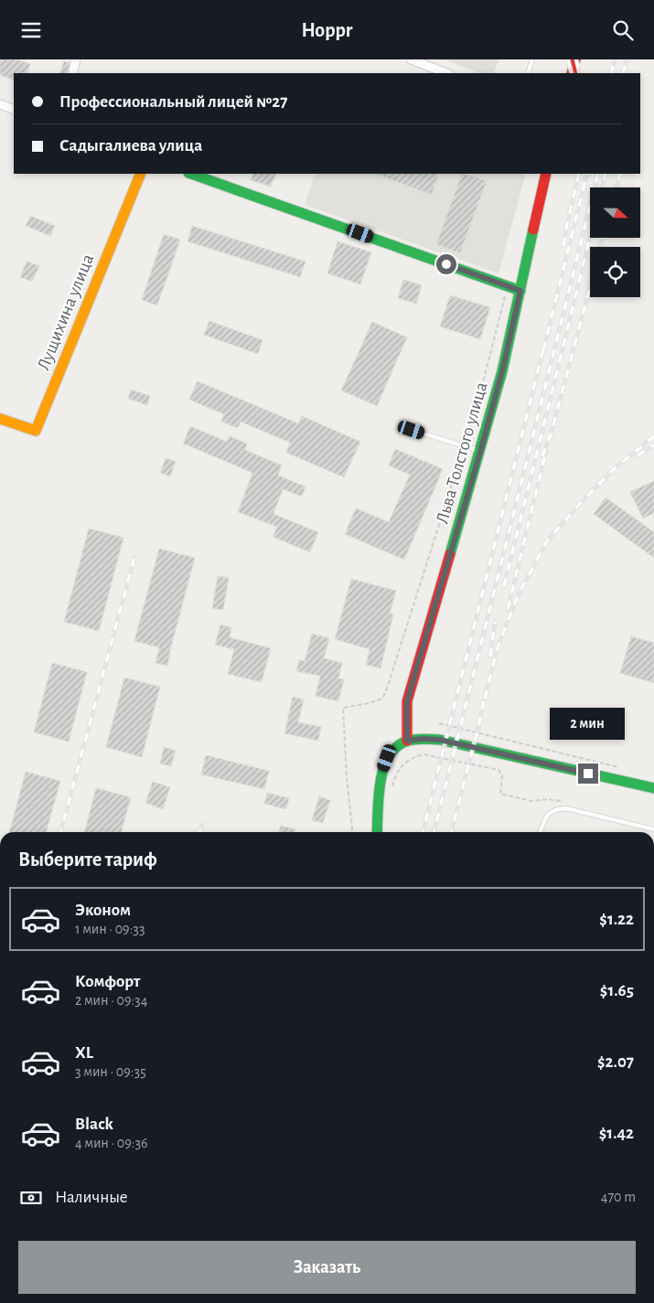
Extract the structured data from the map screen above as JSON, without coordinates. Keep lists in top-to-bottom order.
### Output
{
  "streets": {
    "main road": ["Лущихина улица", "Льва Толстого улица"]
  },
  "north": "right",
  "page": {
    "header": "Hoppr",
    "banner": ["Профессиональный лицей №27", "Садыгалиева улица"],
    "bubble": "2 мин",
    "heading": "Выберите тариф",
    "list": [
      {
        "name": "Эконом",
        "note": "1 мин · 09:33",
        "value": "$1.22"
      },
      {
        "name": "Комфорт",
        "note": "2 мин · 09:34",
        "value": "$1.65"
      },
      {
        "name": "XL",
        "note": "3 мин · 09:35",
        "value": "$2.07"
      },
      {
        "name": "Black",
        "note": "4 мин · 09:36",
        "value": "$1.42"
      }
    ],
    "pay": ["Наличные", "470 m"],
    "buttons": "Заказать"
  }
}
